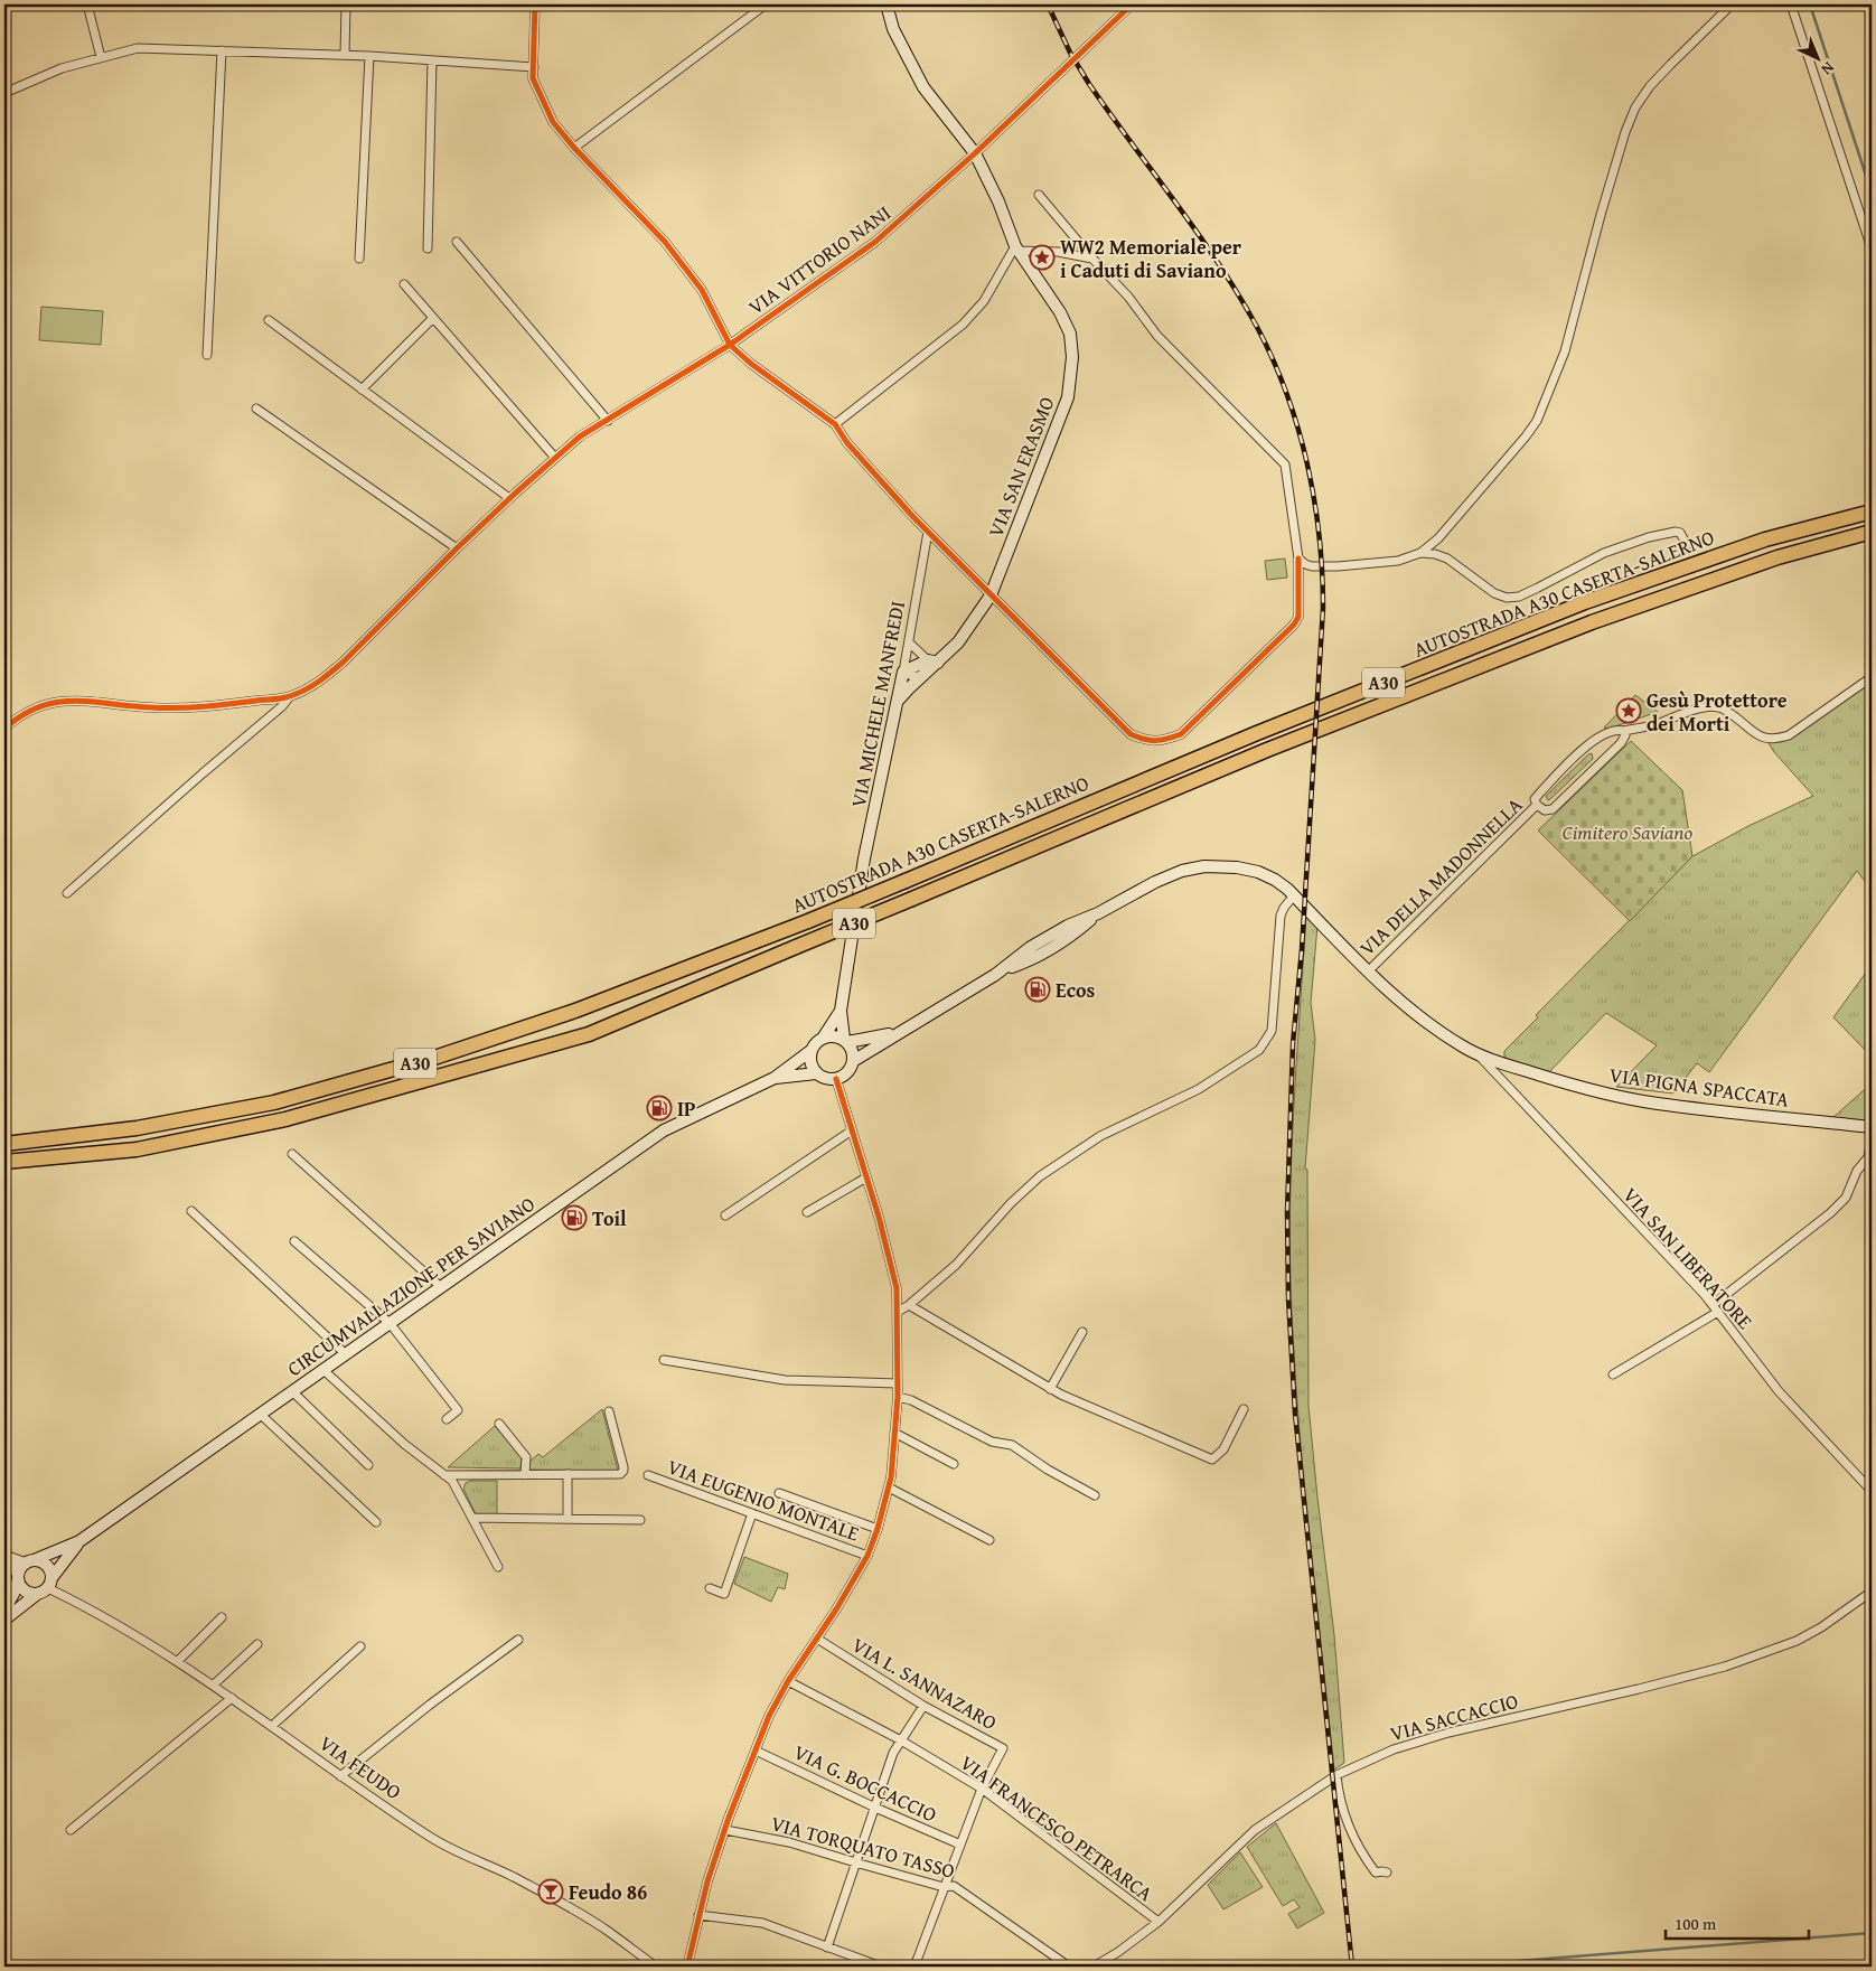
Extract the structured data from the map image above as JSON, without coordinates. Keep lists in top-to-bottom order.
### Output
{
  "streets": {
    "highway": ["AUTOSTRADA A30 CASERTA-SALERNO", "A30"],
    "main road": [
      "VIA SAN ERASMO",
      "VIA MICHELE MANFREDI",
      "VIA PIGNA SPACCATA",
      "CIRCUMVALLAZIONE PER SAVIANO"
    ],
    "street": [
      "VIA VITTORIO NANI",
      "VIA DELLA MADONNELLA",
      "VIA SAN LIBERATORE",
      "VIA EUGENIO MONTALE",
      "VIA L. SANNAZARO",
      "VIA SACCACCIO",
      "VIA FEUDO",
      "VIA G. BOCCACCIO",
      "VIA FRANCESCO PETRARCA",
      "VIA TORQUATO TASSO"
    ]
  },
  "crossings": [
    ["VIA VITTORIO NANI", "VIA SAN ERASMO"],
    ["VIA SAN ERASMO", "VIA MICHELE MANFREDI"],
    ["VIA DELLA MADONNELLA", "VIA PIGNA SPACCATA"],
    ["VIA PIGNA SPACCATA", "VIA SAN LIBERATORE"],
    ["VIA PIGNA SPACCATA", "CIRCUMVALLAZIONE PER SAVIANO"],
    ["CIRCUMVALLAZIONE PER SAVIANO", "VIA FEUDO"],
    ["VIA L. SANNAZARO", "VIA G. BOCCACCIO"],
    ["VIA L. SANNAZARO", "VIA FRANCESCO PETRARCA"],
    ["VIA L. SANNAZARO", "VIA TORQUATO TASSO"],
    ["VIA SACCACCIO", "VIA FRANCESCO PETRARCA"]
  ],
  "parks": ["Cimitero Saviano"],
  "places": {
    "place": ["WW2 Memoriale per i Caduti di Saviano", "Gesù Protettore dei Morti"],
    "fuel station": ["Ecos", "IP", "Toil"],
    "bar": ["Feudo 86"]
  },
  "scale_bar": "100 m",
  "north": "bottom right"
}
